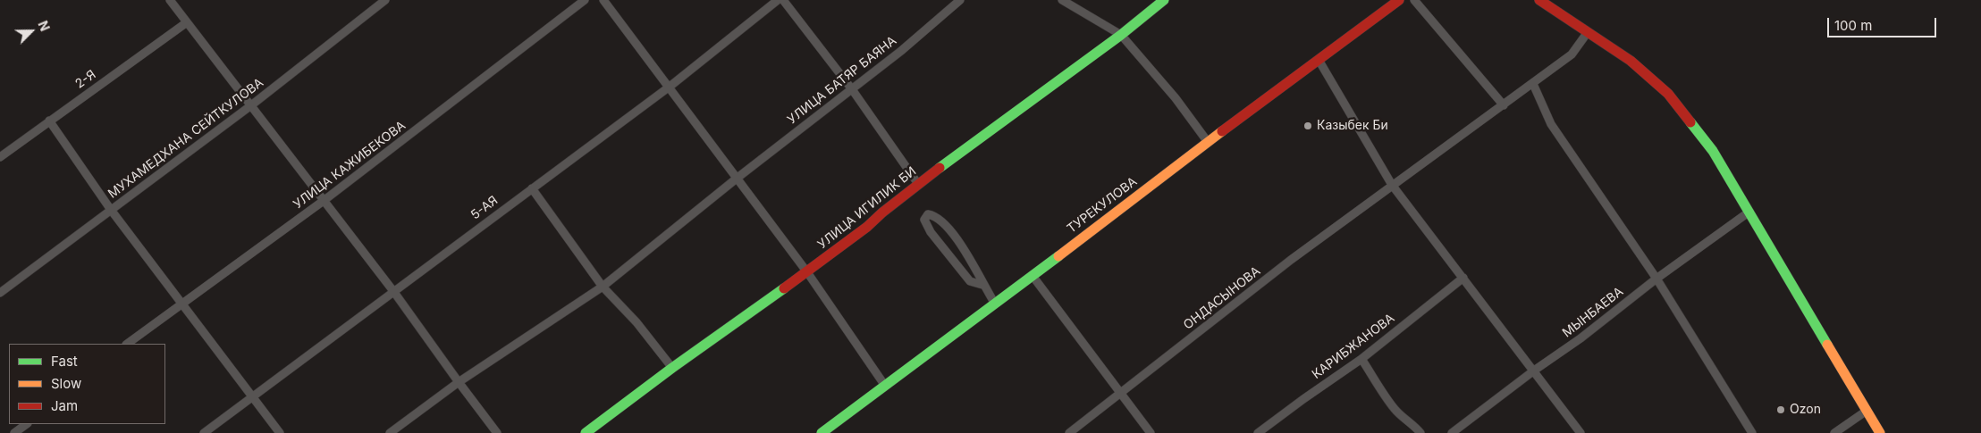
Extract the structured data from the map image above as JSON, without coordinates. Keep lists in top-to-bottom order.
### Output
{
  "streets": {
    "street": [
      "2-Я",
      "УЛИЦА БАТЯР БАЯНА",
      "МУХАМЕДХАНА СЕЙТКУЛОВА",
      "УЛИЦА КАЖИБЕКОВА",
      "ТУРЕКУЛОВА",
      "5-АЯ",
      "УЛИЦА ИГИЛИК БИ",
      "ОНДАСЫНОВА",
      "МЫНБАЕВА",
      "КАРИБЖАНОВА"
    ]
  },
  "places": ["Казыбек Би", "Ozon"],
  "legend": ["Fast", "Slow", "Jam"],
  "scale_bar": "100 m",
  "north": "top right"
}
